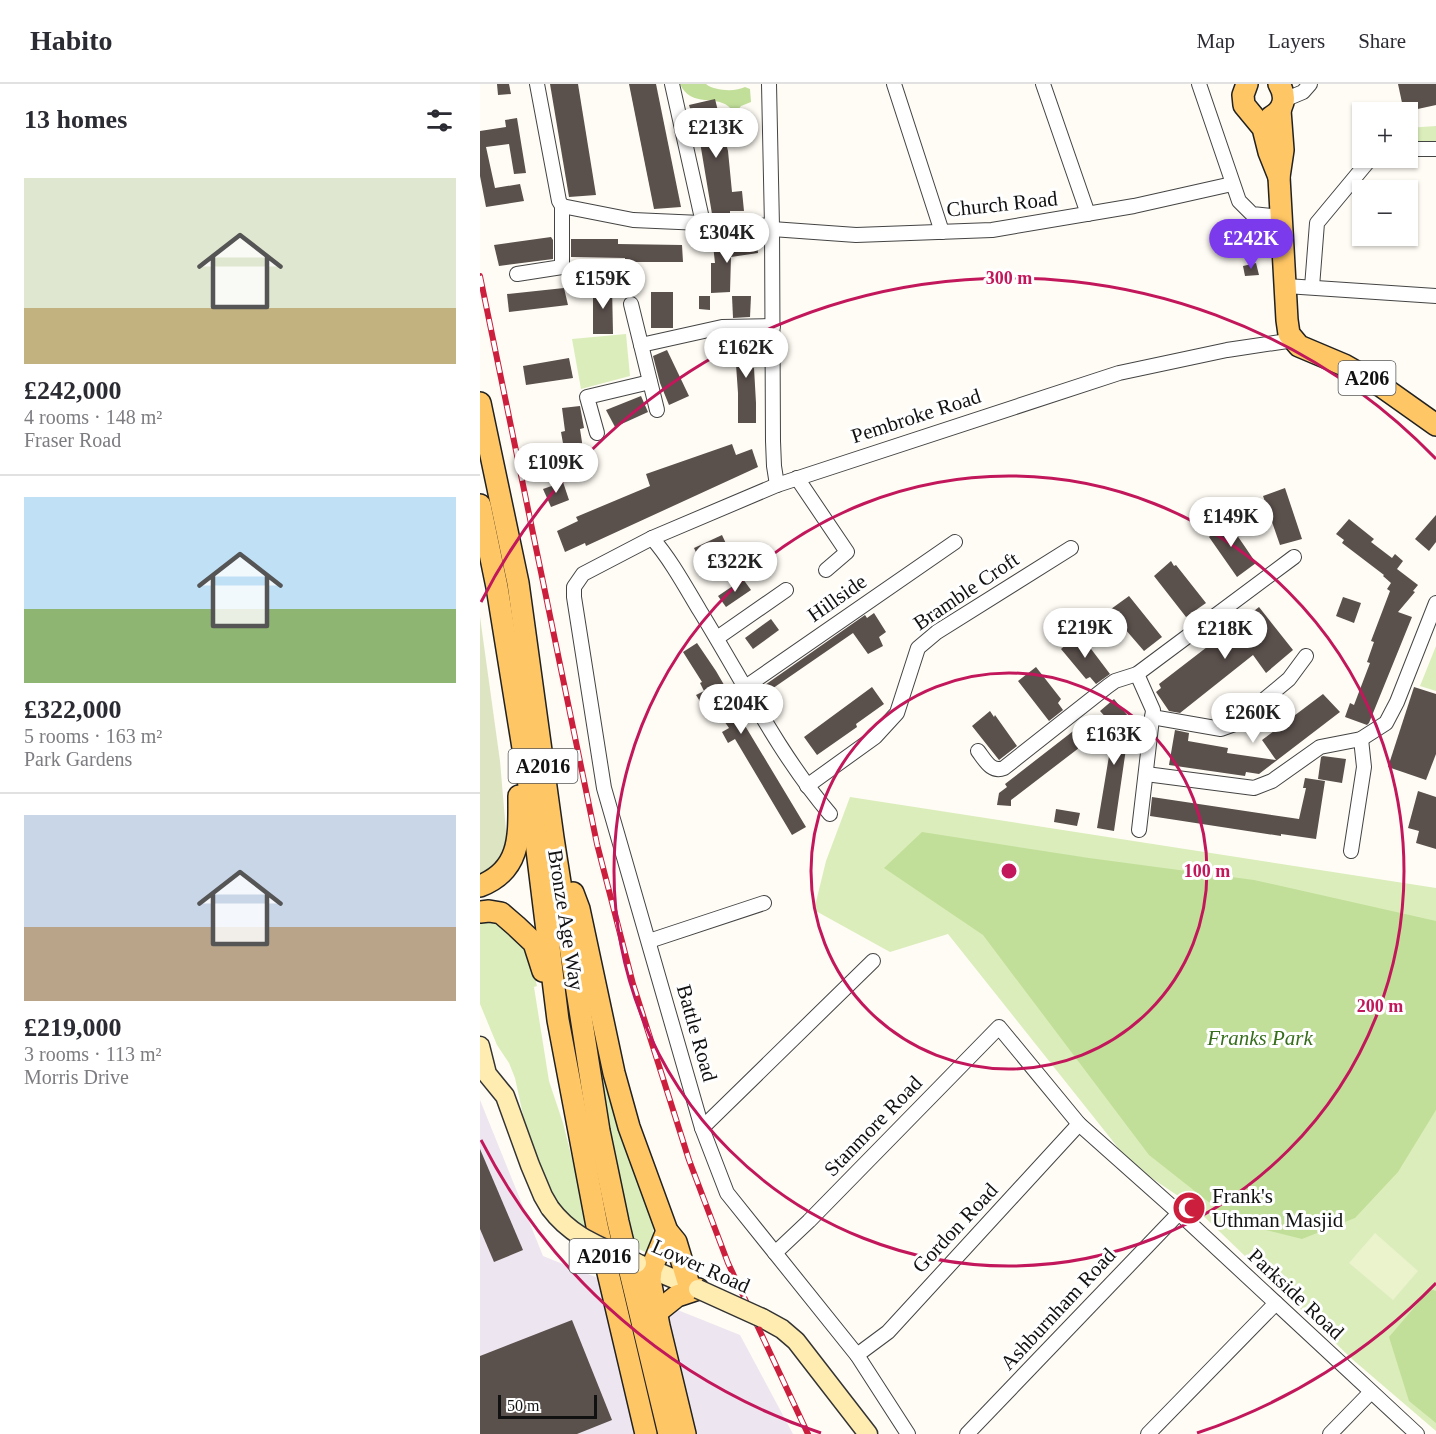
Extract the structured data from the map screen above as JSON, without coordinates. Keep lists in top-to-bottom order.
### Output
{
  "streets": {
    "main road": [
      "A206",
      "A2016",
      "Bronze Age Way",
      "Lower Road"
    ],
    "street": [
      "Church Road",
      "Pembroke Road",
      "Bramble Croft",
      "Hillside",
      "Battle Road",
      "Stanmore Road",
      "Gordon Road",
      "Parkside Road",
      "Ashburnham Road"
    ]
  },
  "crossings": [
    ["A206", "Pembroke Road"],
    ["Pembroke Road", "Battle Road"],
    ["Battle Road", "Stanmore Road"],
    ["Battle Road", "Gordon Road"],
    ["Stanmore Road", "Parkside Road"],
    ["Gordon Road", "Parkside Road"],
    ["Parkside Road", "Ashburnham Road"]
  ],
  "parks": ["Franks Park"],
  "places": {
    "mosque": ["Frank's Uthman Masjid"]
  },
  "scale_bar": "50 m",
  "page": {
    "header": "Habito",
    "nav": ["Map", "Layers", "Share"],
    "heading": "13 homes",
    "map_buttons": ["+", "−"],
    "price": [
      "£213K",
      "£304K",
      "£242K",
      "£159K",
      "£162K",
      "£109K",
      "£149K",
      "£322K",
      "£219K",
      "£218K",
      "£204K",
      "£260K",
      "£163K"
    ],
    "list": [
      {
        "name": "£242,000",
        "note": "4 rooms · 148 m² · Fraser Road"
      },
      {
        "name": "£322,000",
        "note": "5 rooms · 163 m² · Park Gardens"
      },
      {
        "name": "£219,000",
        "note": "3 rooms · 113 m² · Morris Drive"
      }
    ],
    "scale": "50 m"
  },
  "rings": ["300 m", "100 m", "200 m"]
}
